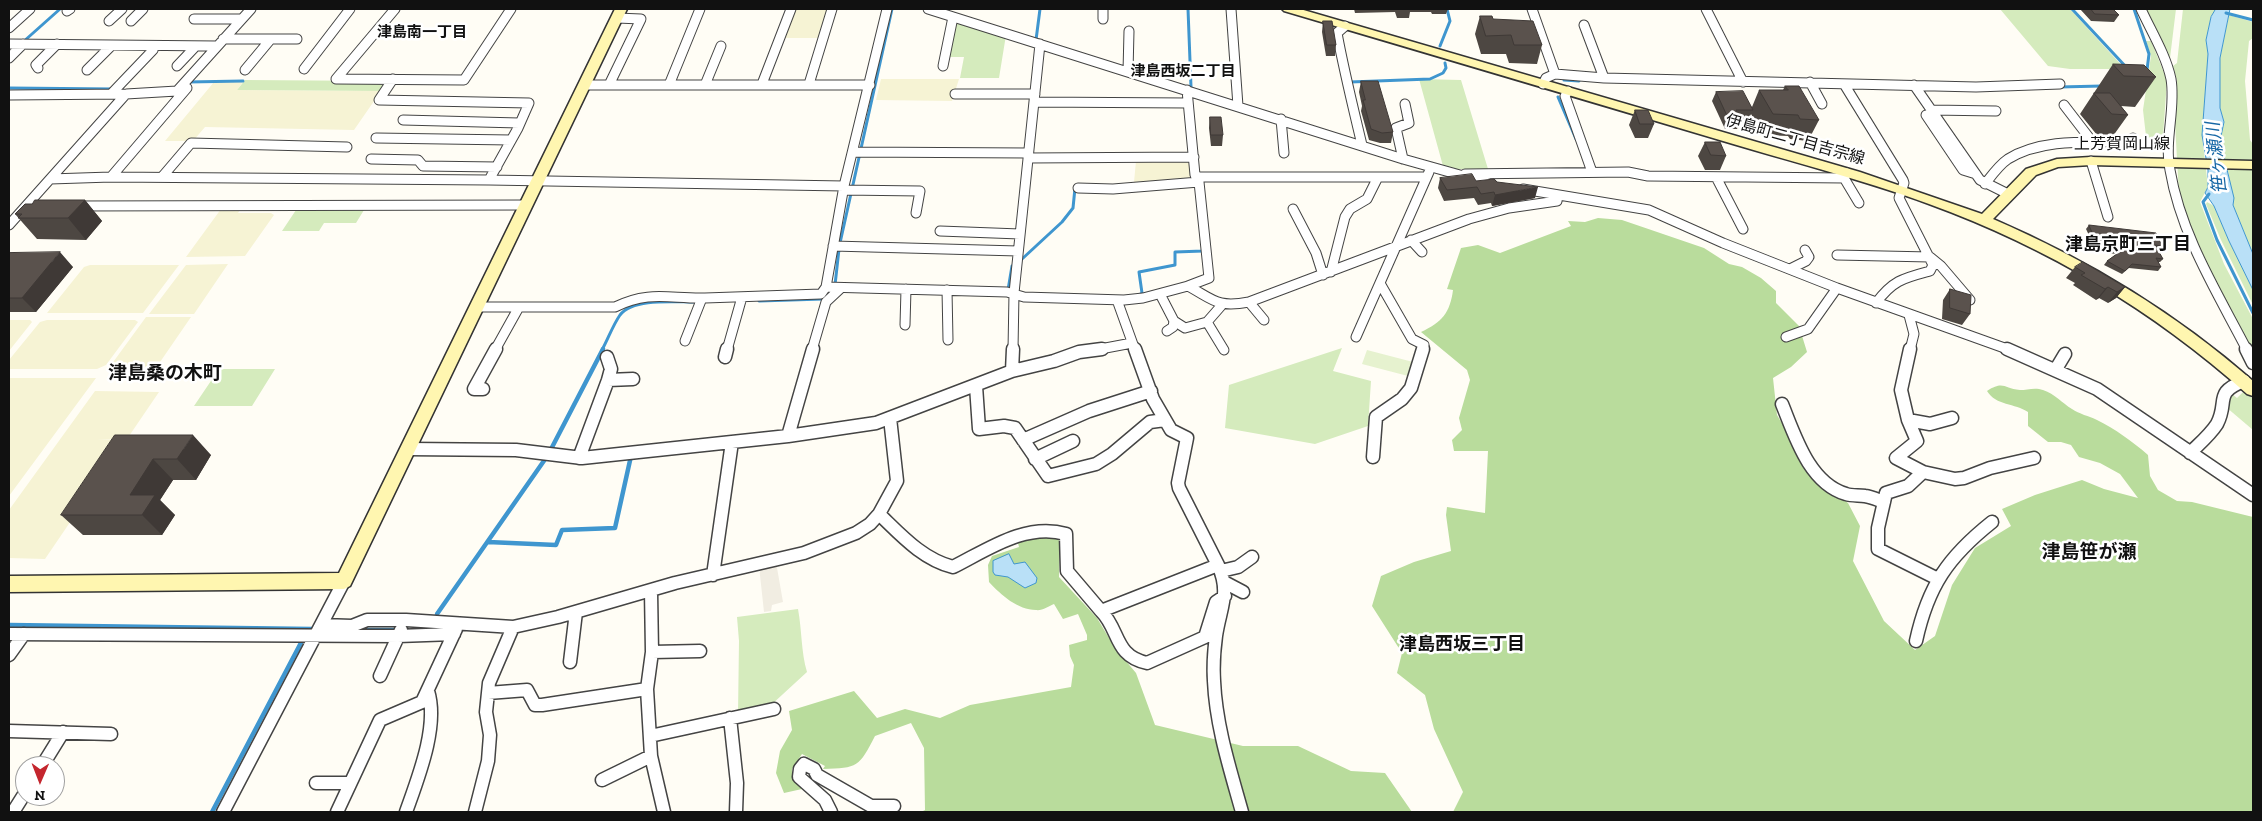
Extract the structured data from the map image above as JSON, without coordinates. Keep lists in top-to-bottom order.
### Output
{
  "streets": {
    "street": ["伊島町二丁目吉宗線", "上芳賀岡山線"]
  },
  "crossings": [
    ["伊島町二丁目吉宗線", "上芳賀岡山線"]
  ],
  "districts": [
    "津島南一丁目",
    "津島西坂二丁目",
    "津島京町三丁目",
    "津島桑の木町",
    "津島笹が瀬",
    "津島西坂三丁目"
  ],
  "water": ["笹ヶ瀬川"],
  "north": "bottom"
}
